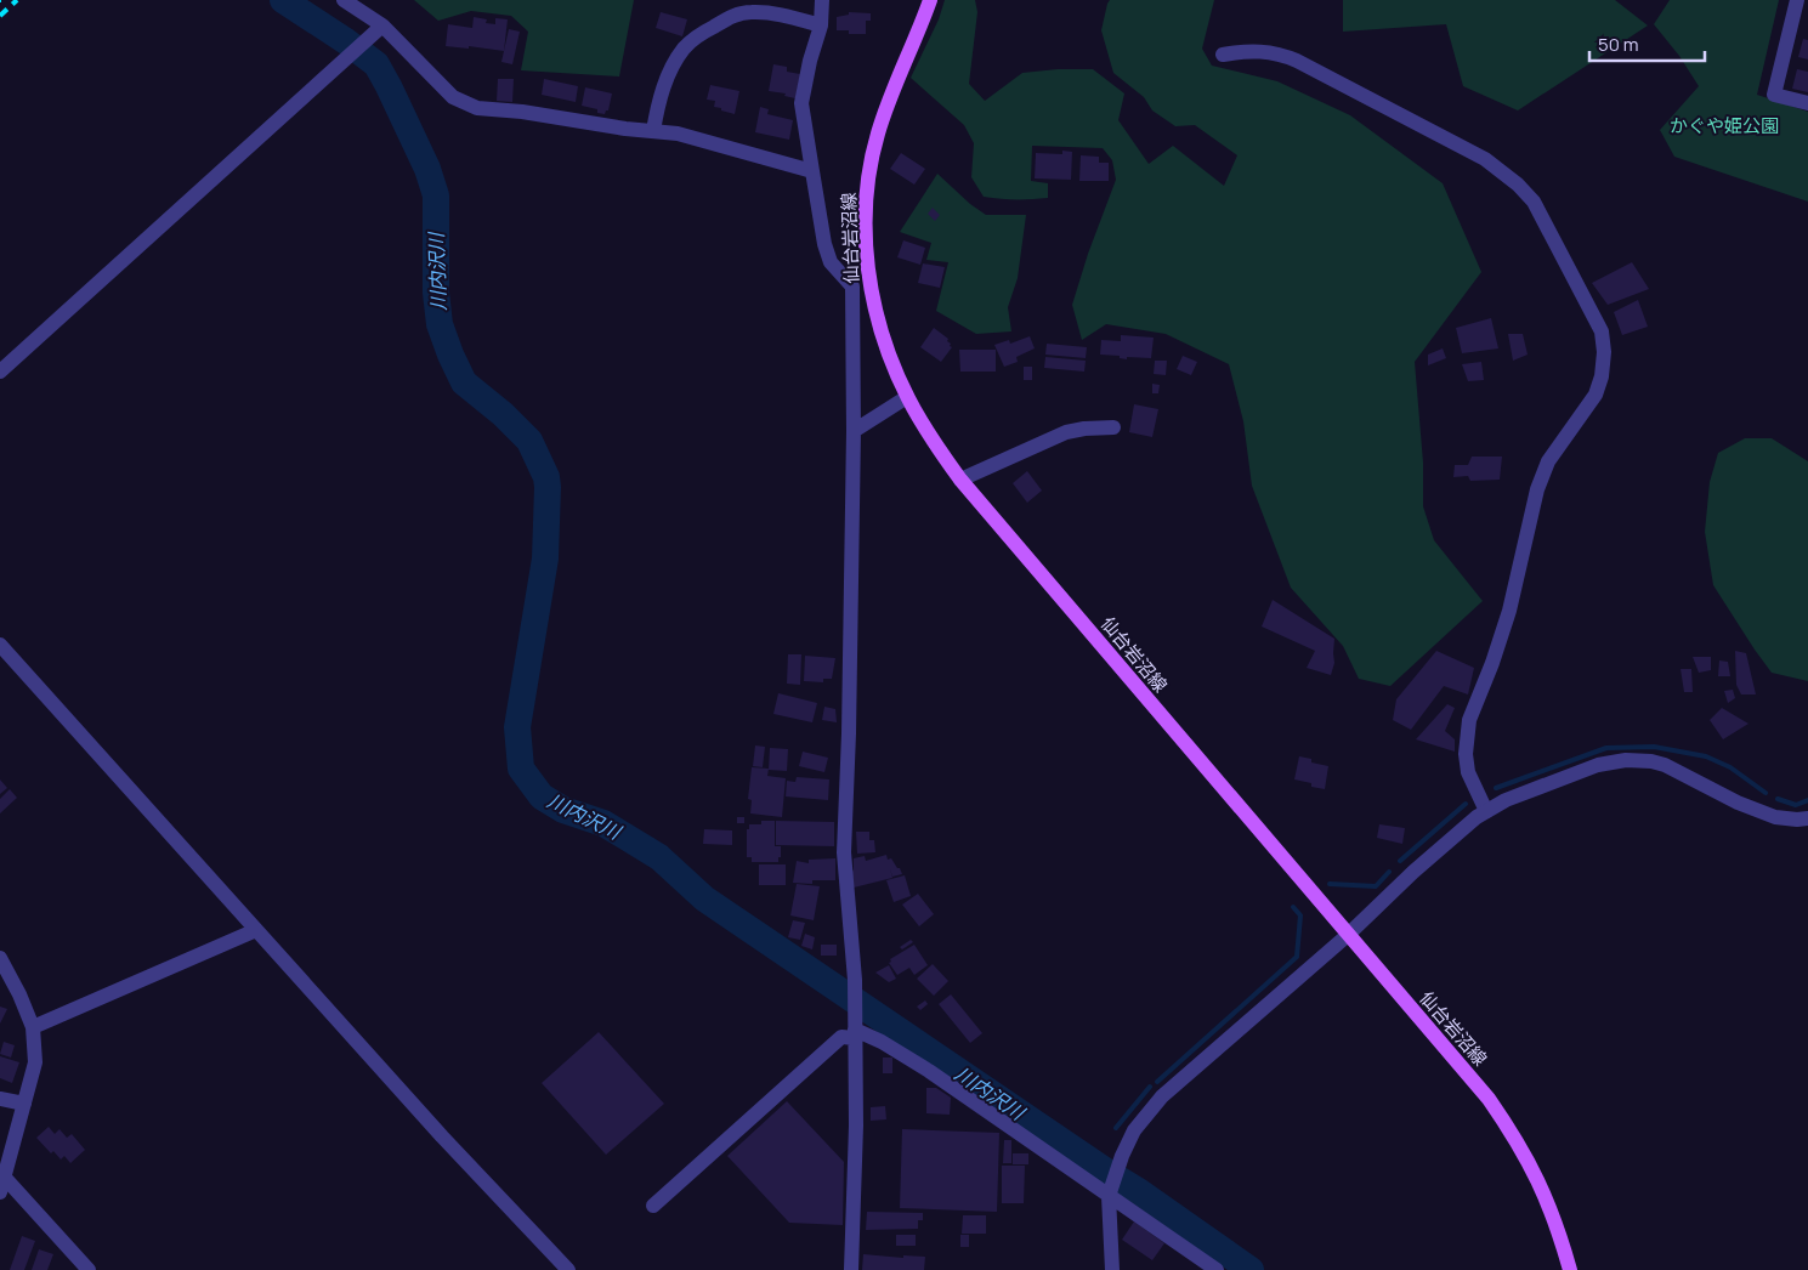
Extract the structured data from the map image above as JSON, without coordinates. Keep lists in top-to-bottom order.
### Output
{
  "streets": {
    "main road": ["仙台岩沼線"]
  },
  "water": ["川内沢川"],
  "parks": ["かぐや姫公園"],
  "scale_bar": "50 m"
}
